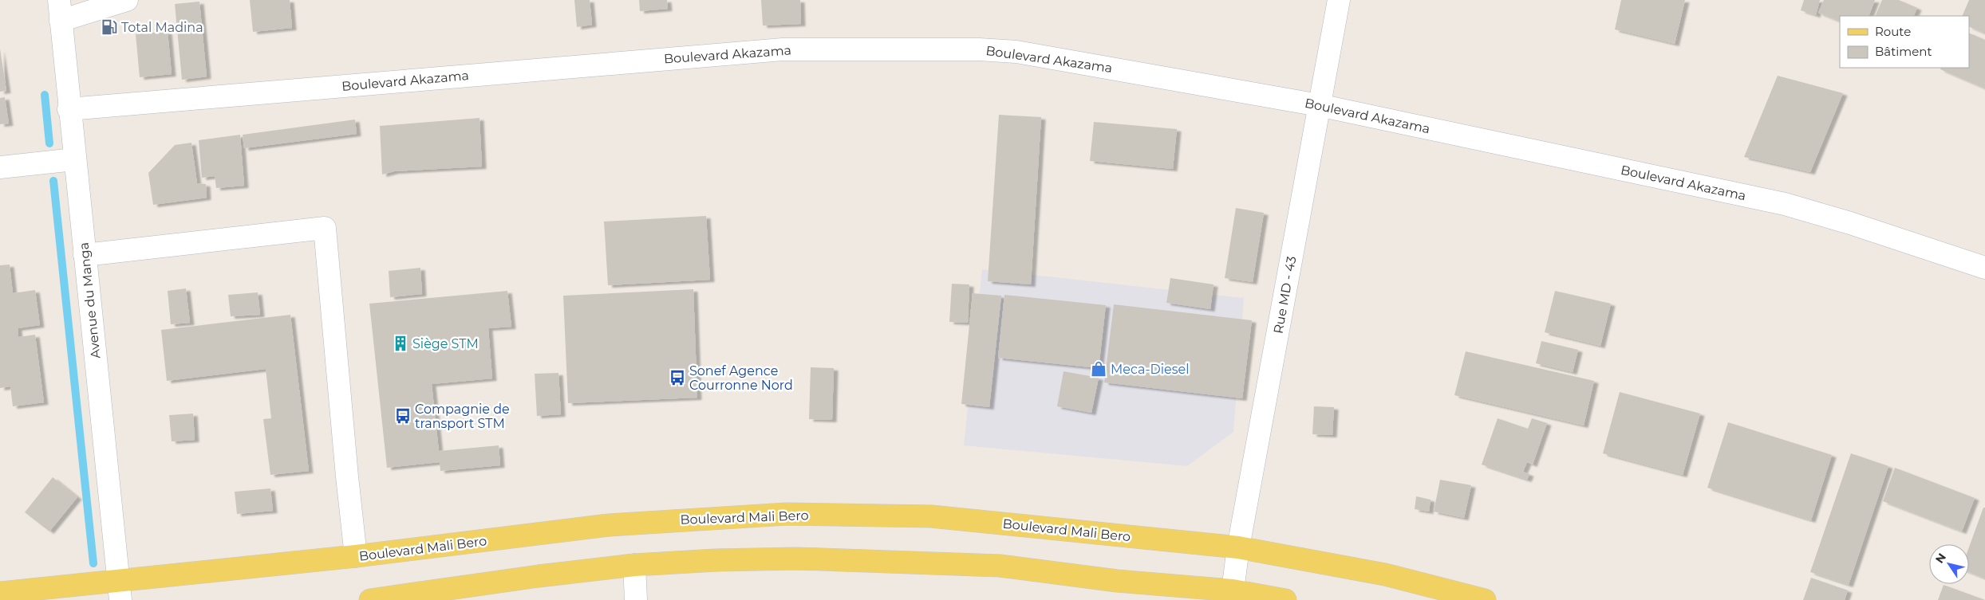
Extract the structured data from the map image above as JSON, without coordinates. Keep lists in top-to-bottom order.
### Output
{
  "streets": {
    "main road": ["Boulevard Mali Bero"],
    "street": ["Boulevard Akazama", "Rue MD - 43", "Avenue du Manga"]
  },
  "crossings": [
    ["Boulevard Akazama", "Rue MD - 43"],
    ["Boulevard Akazama", "Avenue du Manga"],
    ["Rue MD - 43", "Boulevard Mali Bero"],
    ["Avenue du Manga", "Boulevard Mali Bero"]
  ],
  "places": {
    "fuel station": ["Total Madina"],
    "building": ["Siège STM"],
    "shop": ["Meca-Diesel"],
    "bus stop": ["Sonef Agence Courronne Nord", "Compagnie de transport STM"]
  },
  "legend": ["Route", "Bâtiment"],
  "north": "top left"
}
